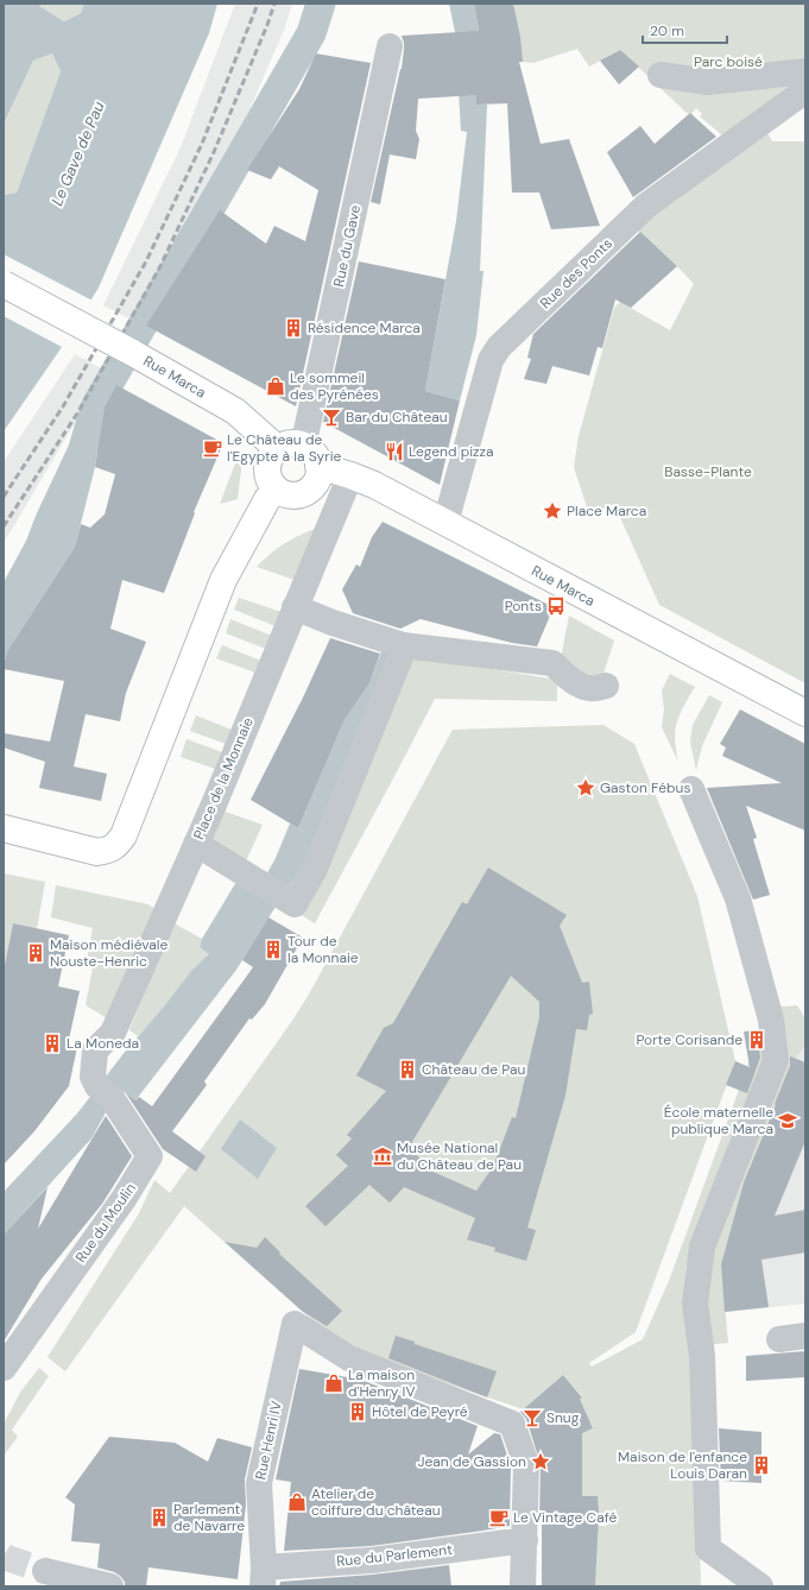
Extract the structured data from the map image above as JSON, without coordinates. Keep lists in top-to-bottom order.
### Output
{
  "streets": {
    "main road": ["Rue Marca"],
    "street": [
      "Rue du Gave",
      "Rue des Ponts",
      "Place de la Monnaie",
      "Rue du Moulin",
      "Rue Henri IV",
      "Rue du Parlement"
    ]
  },
  "crossings": [
    ["Rue du Gave", "Rue Marca"],
    ["Rue des Ponts", "Rue Marca"],
    ["Rue Marca", "Place de la Monnaie"],
    ["Place de la Monnaie", "Rue du Moulin"],
    ["Rue Henri IV", "Rue du Parlement"]
  ],
  "water": ["Le Gave de Pau"],
  "parks": ["Parc boisé", "Basse-Plante"],
  "places": {
    "building": [
      "Résidence Marca",
      "Tour de la Monnaie",
      "Maison médiévale Nouste-Henric",
      "Porte Corisande",
      "La Moneda",
      "Château de Pau",
      "Hôtel de Peyré",
      "Maison de l'enfance Louis Daran",
      "Parlement de Navarre"
    ],
    "shop": ["Le sommeil des Pyrénées", "La maison d'Henry IV", "Atelier de coiffure du château"],
    "bar": ["Bar du Château", "Snug"],
    "cafe": ["Le Château de l'Egypte à la Syrie", "Le Vintage Café"],
    "restaurant": ["Legend pizza"],
    "place": ["Place Marca", "Gaston Fébus", "Jean de Gassion"],
    "bus stop": ["Ponts"],
    "school or university": ["École maternelle publique Marca"],
    "museum": ["Musée National du Château de Pau"]
  },
  "scale_bar": "20 m"
}
